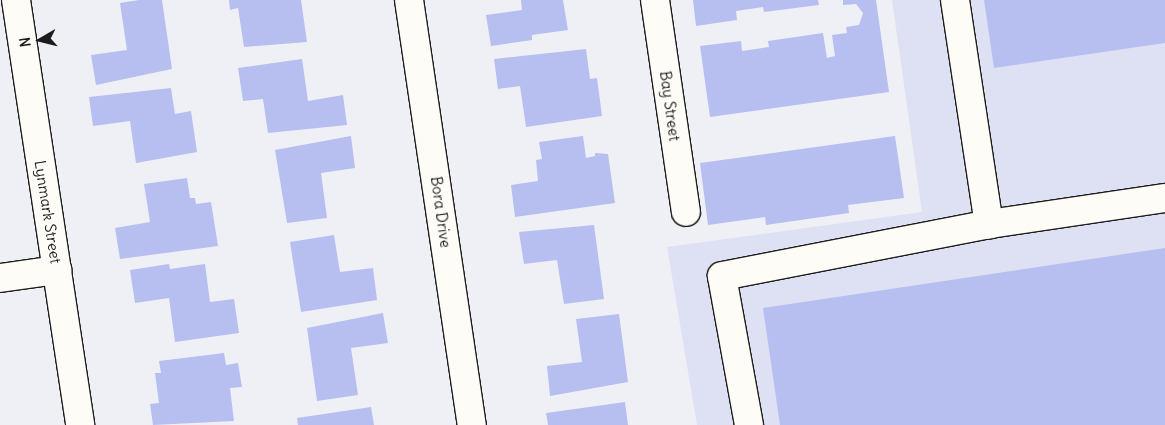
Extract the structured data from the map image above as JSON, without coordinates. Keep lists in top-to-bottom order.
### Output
{
  "streets": {
    "street": ["Bay Street", "Lynmark Street", "Bora Drive"]
  },
  "north": "left"
}
